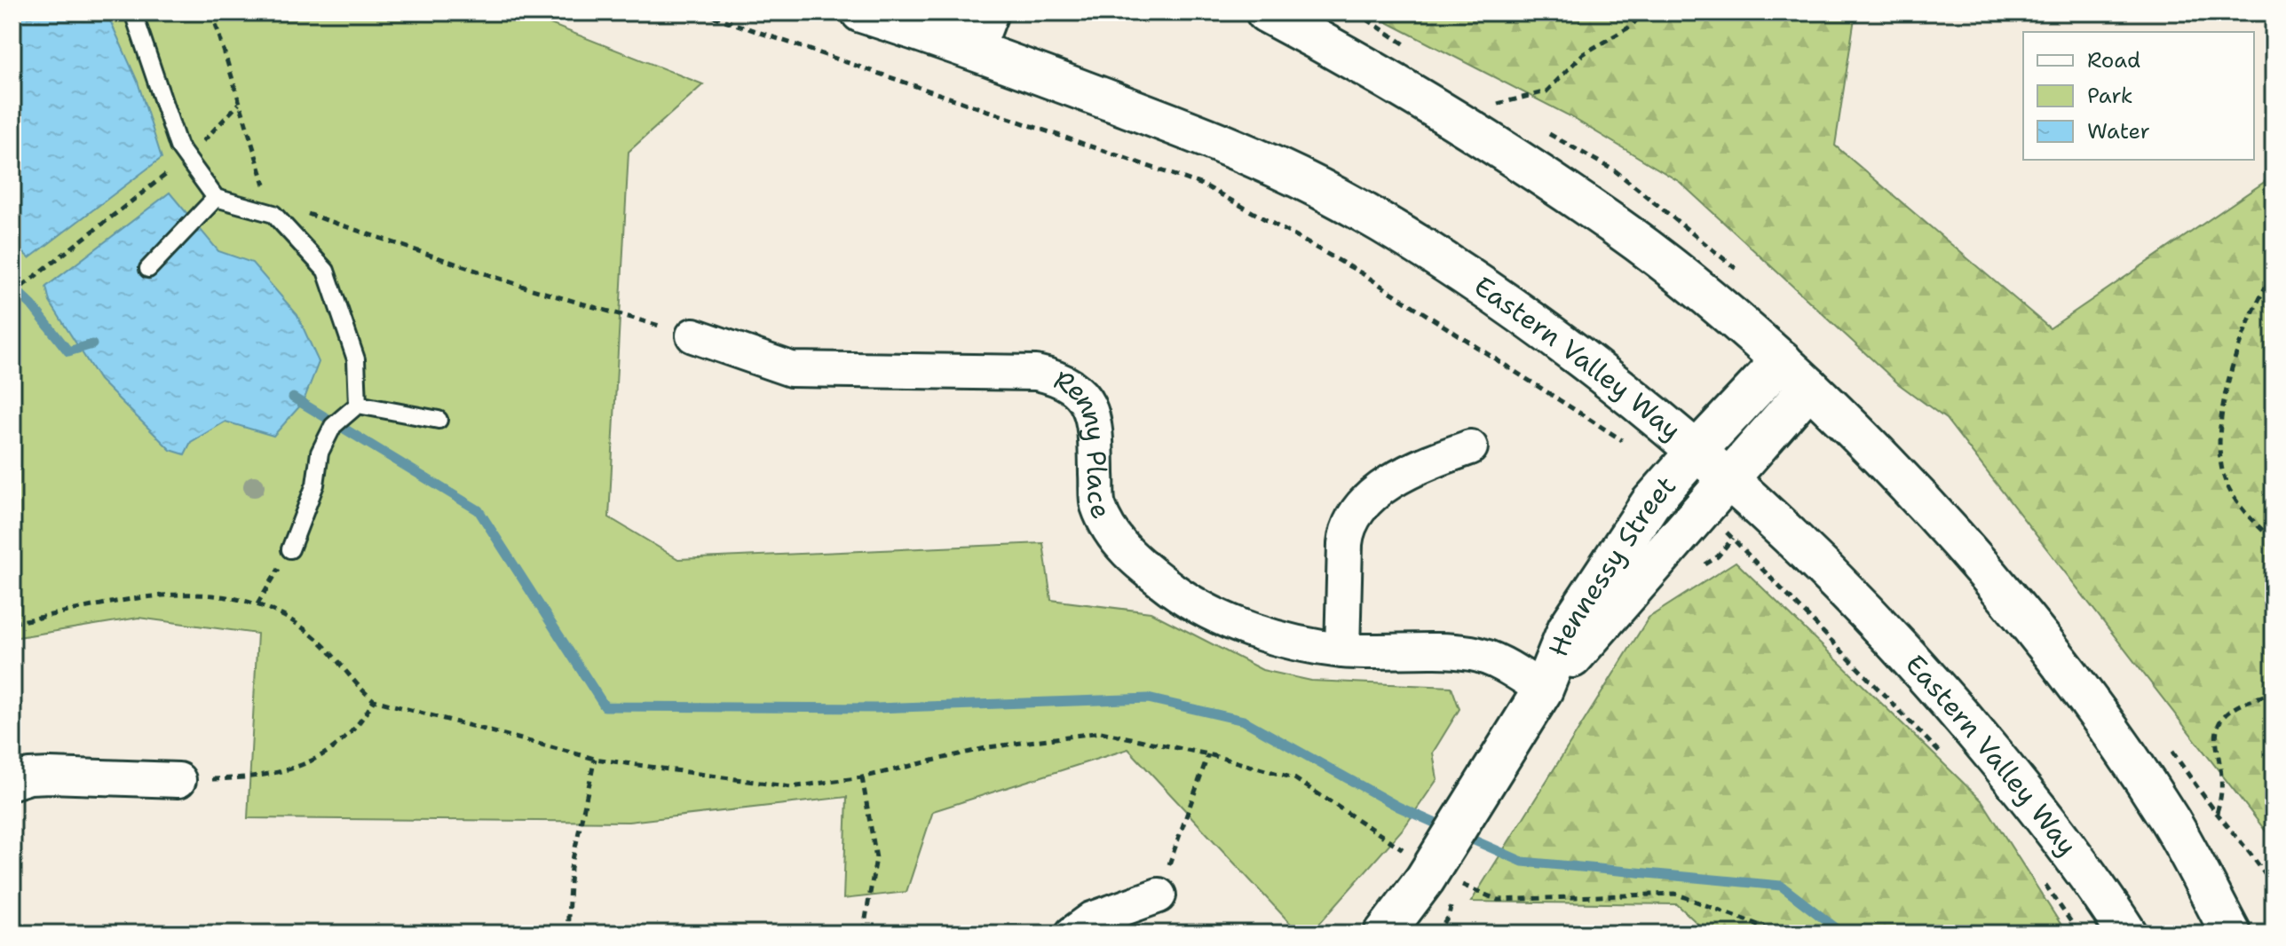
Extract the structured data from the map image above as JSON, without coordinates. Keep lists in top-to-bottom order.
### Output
{
  "streets": {
    "main road": ["Eastern Valley Way", "Hennessy Street"],
    "street": ["Renny Place"]
  },
  "crossings": [
    ["Eastern Valley Way", "Hennessy Street"],
    ["Renny Place", "Hennessy Street"]
  ],
  "legend": ["Road", "Park", "Water"]
}
